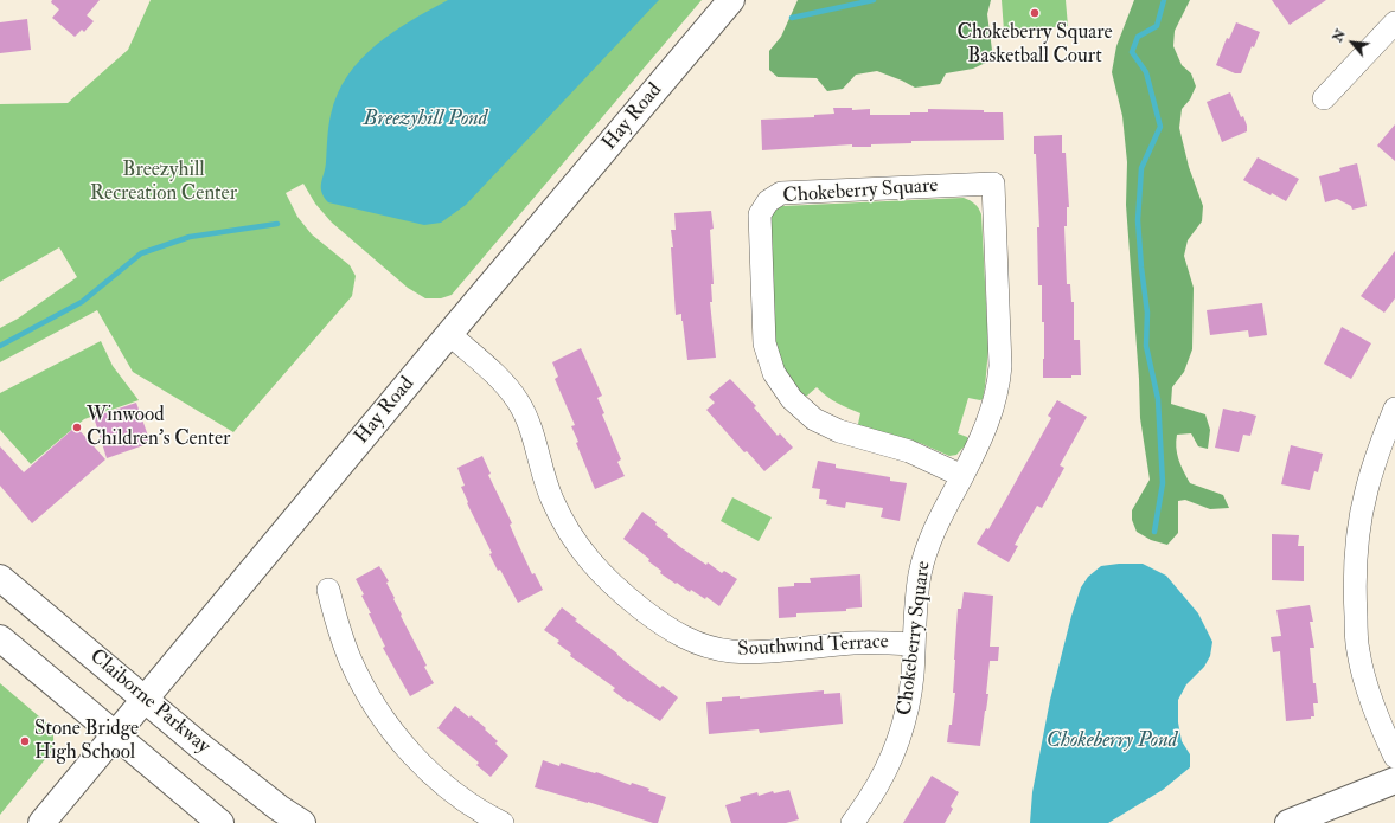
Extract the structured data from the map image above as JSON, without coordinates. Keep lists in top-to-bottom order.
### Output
{
  "streets": {
    "street": [
      "Hay Road",
      "Chokeberry Square",
      "Southwind Terrace",
      "Claiborne Parkway"
    ]
  },
  "crossings": [
    ["Hay Road", "Southwind Terrace"],
    ["Hay Road", "Claiborne Parkway"],
    ["Chokeberry Square", "Southwind Terrace"]
  ],
  "water": ["Breezyhill Pond", "Chokeberry Pond"],
  "parks": ["Breezyhill Recreation Center"],
  "places": ["Chokeberry Square Basketball Court", "Winwood Children’s Center", "Stone Bridge High School"],
  "north": "top left"
}
